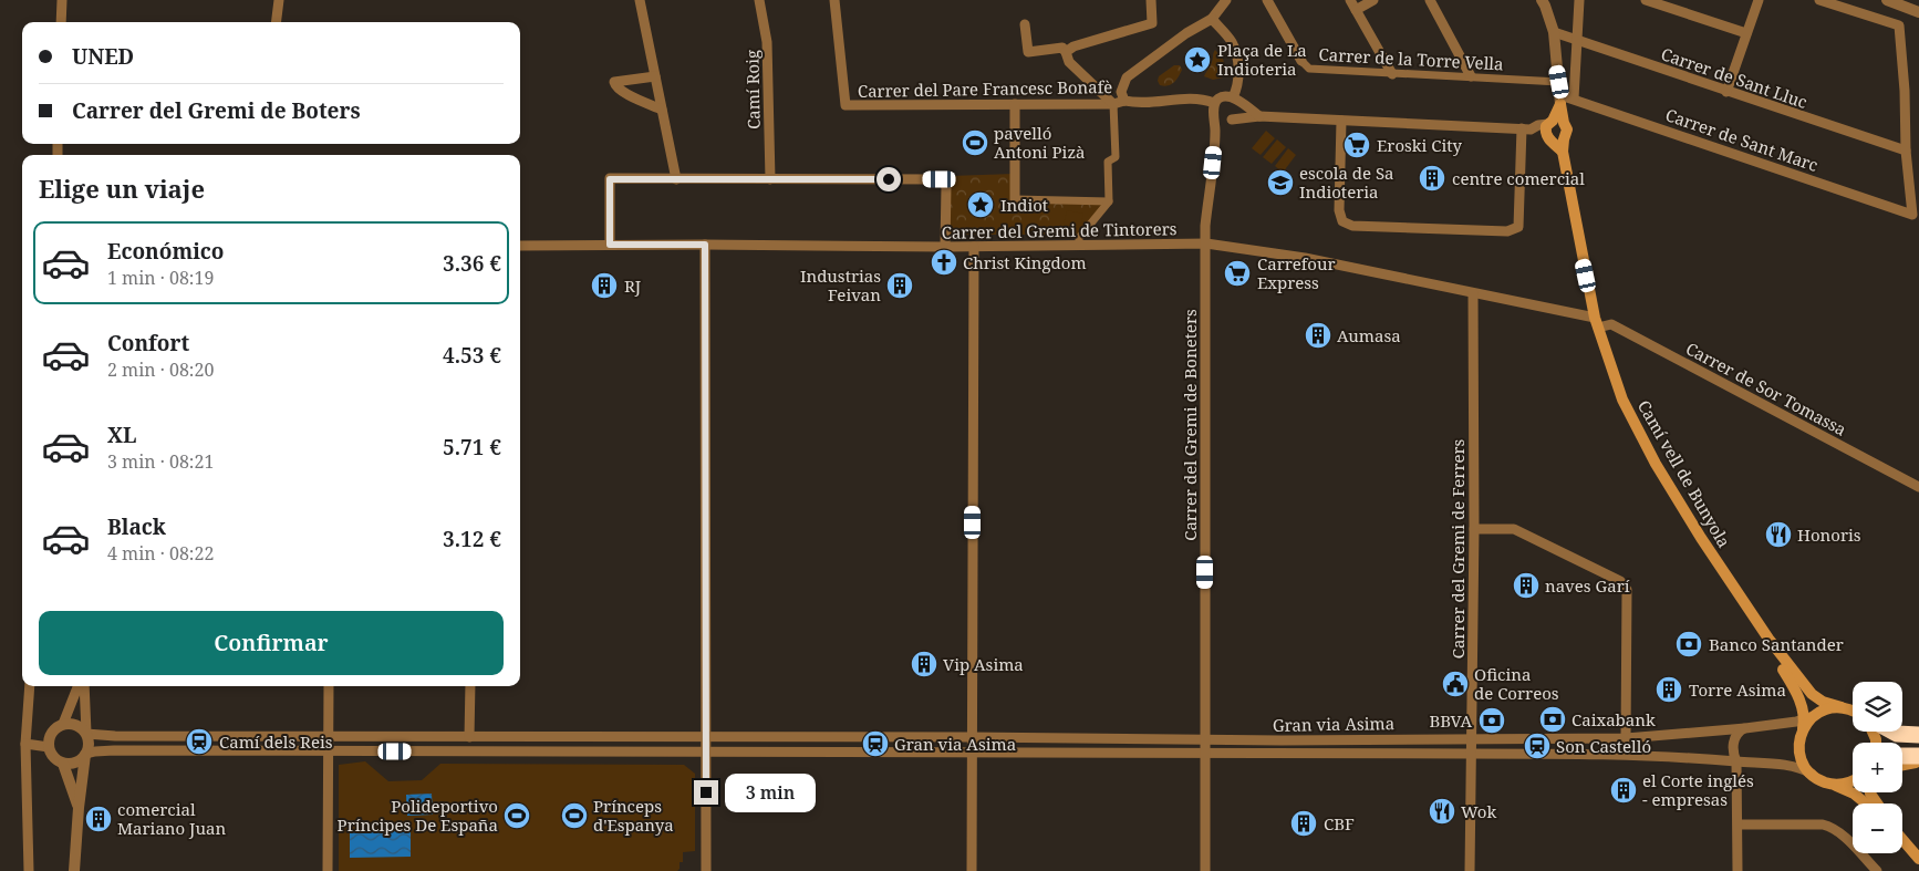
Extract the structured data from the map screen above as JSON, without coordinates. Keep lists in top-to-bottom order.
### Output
{
  "streets": {
    "main road": ["Camí vell de Bunyola"],
    "street": [
      "Carrer de la Torre Vella",
      "Carrer de Sant Lluc",
      "Carrer del Pare Francesc Bonafè",
      "Camí Roig",
      "Carrer de Sant Marc",
      "Carrer del Gremi de Tintorers",
      "Carrer de Sor Tomassa",
      "Carrer del Gremi de Boneters",
      "Carrer del Gremi de Ferrers",
      "Gran via Asima"
    ]
  },
  "crossings": [
    ["Carrer de Sant Lluc", "Carrer de Sant Marc"],
    ["Carrer del Gremi de Tintorers", "Carrer de Sor Tomassa"],
    ["Carrer del Gremi de Tintorers", "Carrer del Gremi de Boneters"],
    ["Carrer del Gremi de Tintorers", "Camí vell de Bunyola"],
    ["Carrer del Gremi de Tintorers", "Carrer del Gremi de Ferrers"],
    ["Carrer de Sor Tomassa", "Camí vell de Bunyola"],
    ["Carrer del Gremi de Boneters", "Gran via Asima"],
    ["Carrer del Gremi de Ferrers", "Gran via Asima"]
  ],
  "places": {
    "place": ["Plaça de La Indioteria", "Indiot"],
    "sports": ["pavelló Antoni Pizà", "Polideportivo Príncipes De España", "Prínceps d'Espanya"],
    "supermarket": ["Eroski City", "Carrefour Express"],
    "building": [
      "centre comercial",
      "RJ",
      "Industrias Feivan",
      "Aumasa",
      "naves Garí",
      "Vip Asima",
      "Torre Asima",
      "el Corte inglés - empresas",
      "comercial Mariano Juan",
      "CBF"
    ],
    "school or university": ["escola de Sa Indioteria"],
    "church": ["Christ Kingdom"],
    "restaurant": ["Honoris", "Wok"],
    "bank": ["Banco Santander", "Caixabank", "BBVA"],
    "public building": ["Oficina de Correos"],
    "station": ["Camí dels Reis", "Gran via Asima", "Son Castelló"]
  },
  "page": {
    "banner": ["UNED", "Carrer del Gremi de Boters"],
    "heading": "Elige un viaje",
    "list": [
      {
        "name": "Económico",
        "note": "1 min · 08:19",
        "value": "3.36 €"
      },
      {
        "name": "Confort",
        "note": "2 min · 08:20",
        "value": "4.53 €"
      },
      {
        "name": "XL",
        "note": "3 min · 08:21",
        "value": "5.71 €"
      },
      {
        "name": "Black",
        "note": "4 min · 08:22",
        "value": "3.12 €"
      }
    ],
    "buttons": "Confirmar",
    "map_buttons": ["+", "−"],
    "bubble": "3 min"
  }
}
